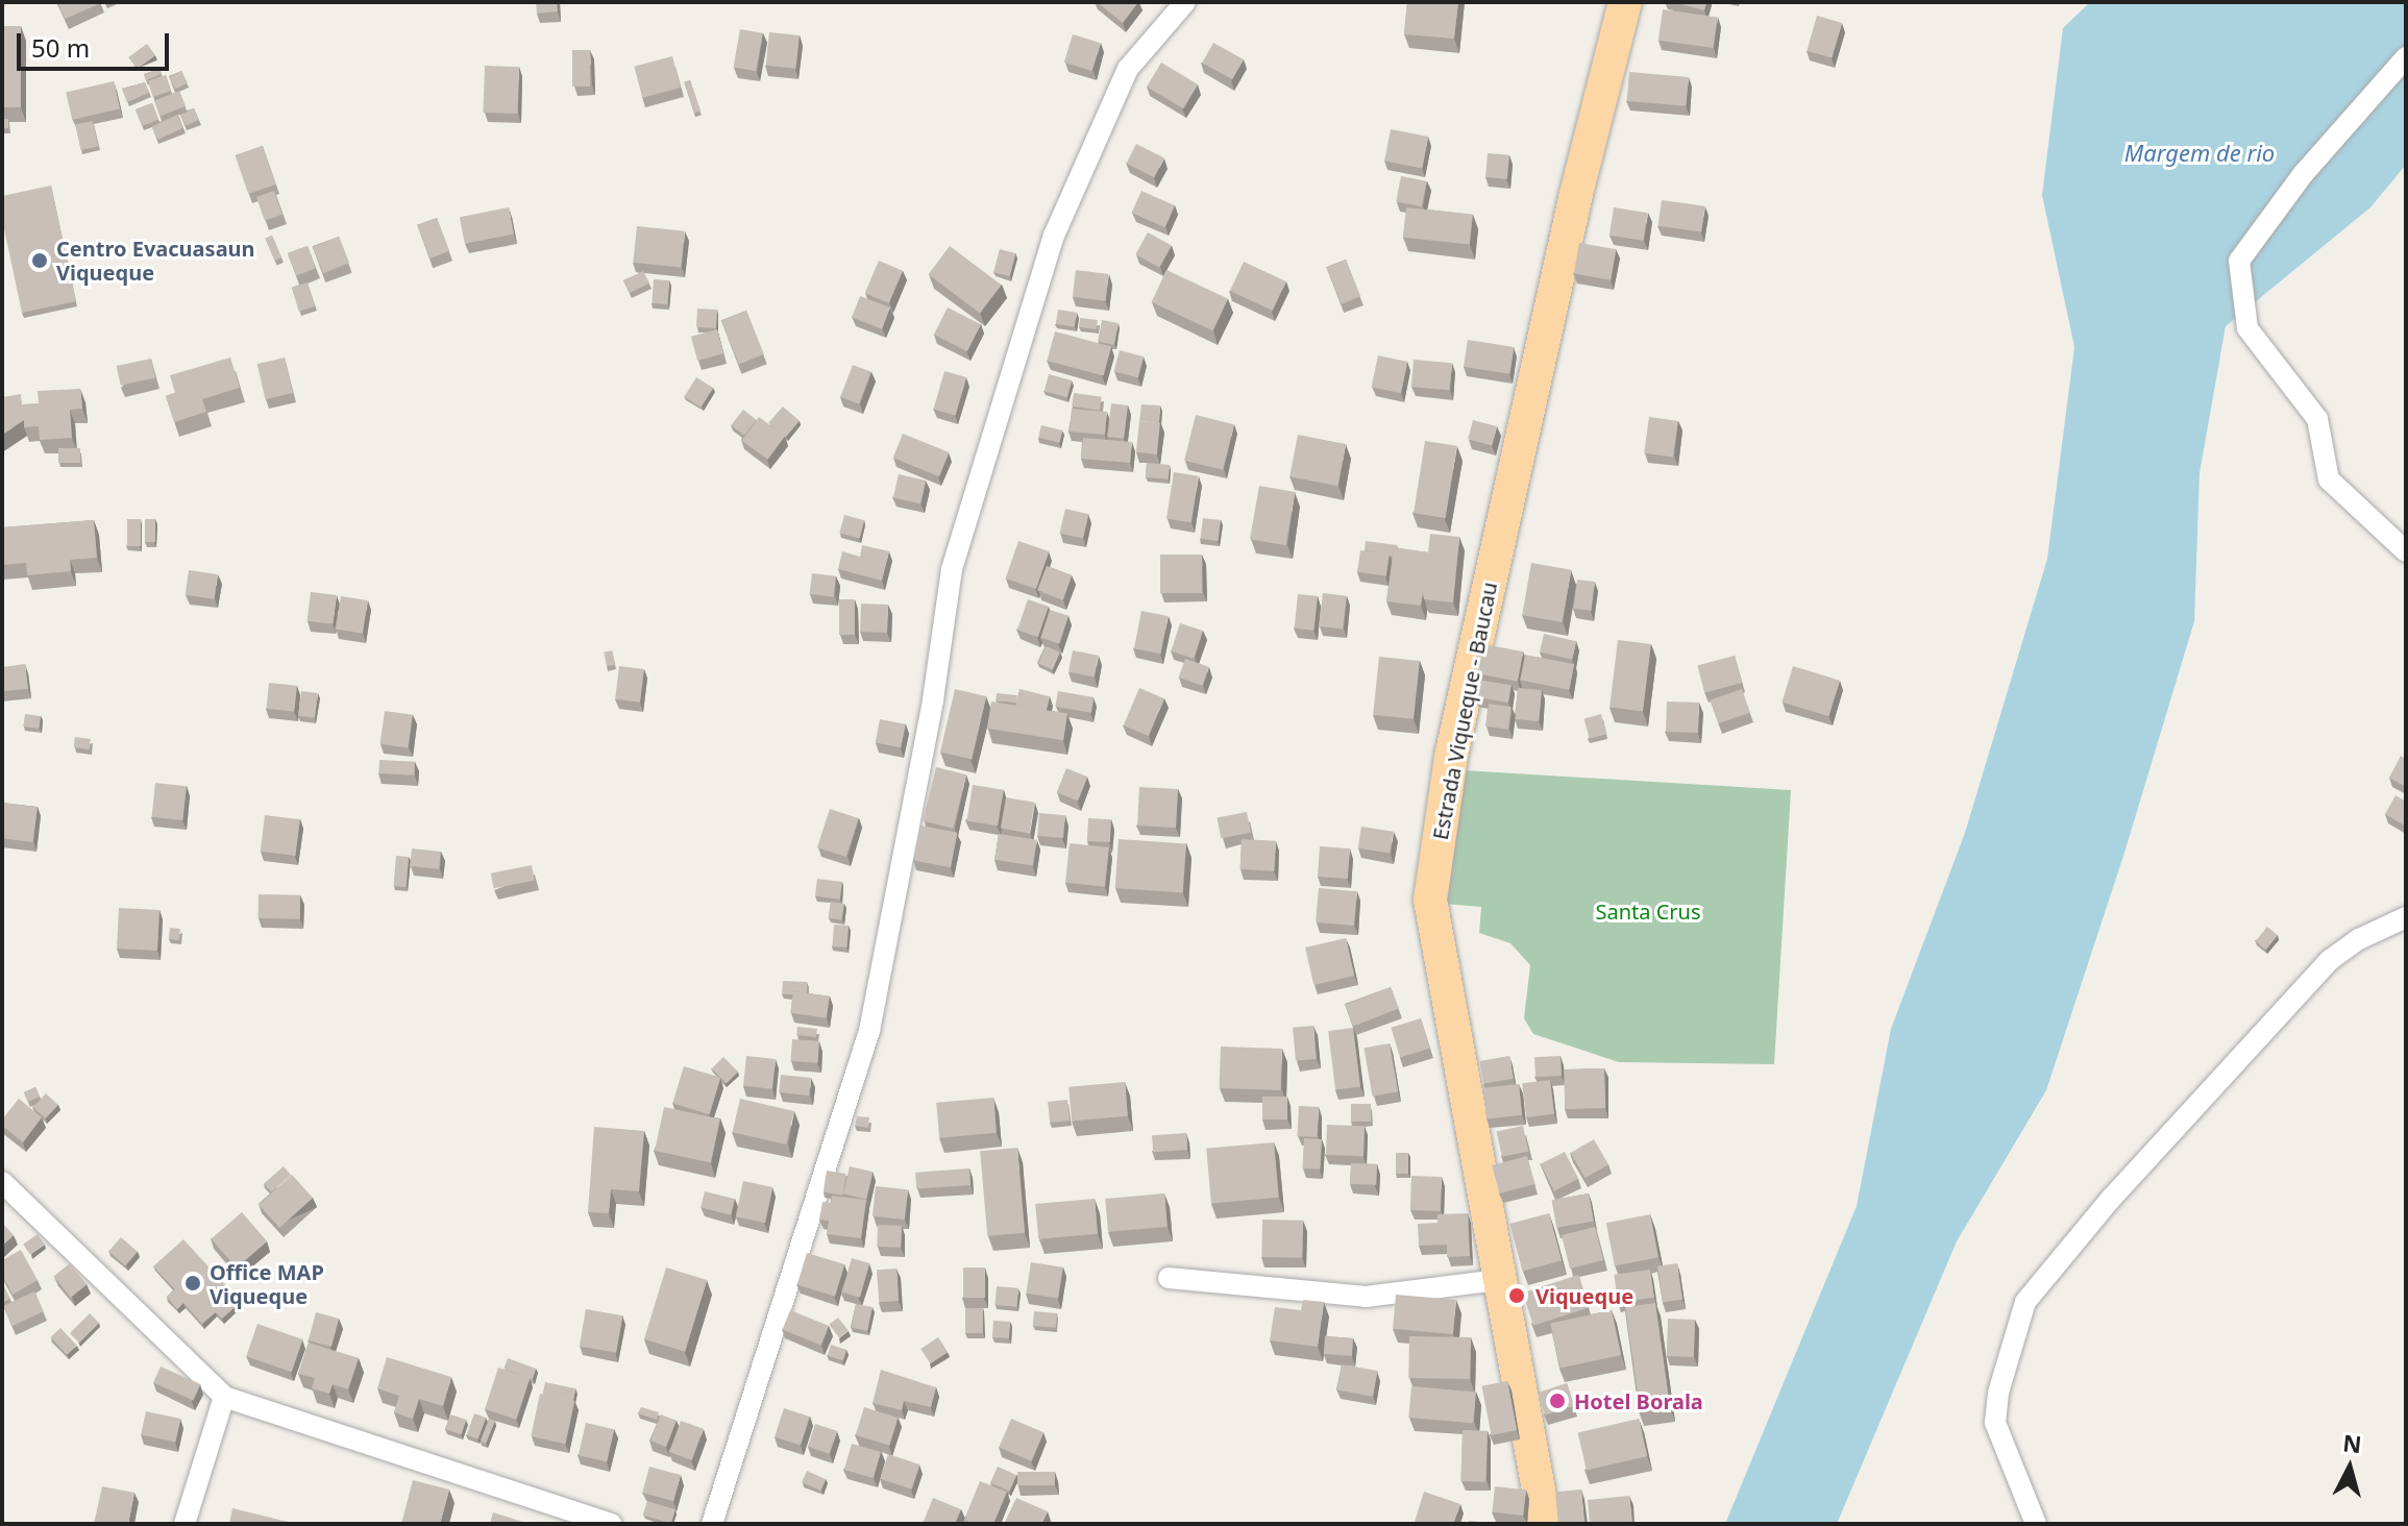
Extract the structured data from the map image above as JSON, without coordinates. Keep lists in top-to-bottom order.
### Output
{
  "streets": {
    "main road": ["Estrada Viqueque - Baucau"]
  },
  "water": ["Margem de rio"],
  "parks": ["Santa Crus"],
  "places": [
    "Centro Evacuasaun Viqueque",
    "Office MAP Viqueque",
    "Viqueque",
    "Hotel Borala"
  ],
  "scale_bar": "50 m",
  "north": "top"
}
